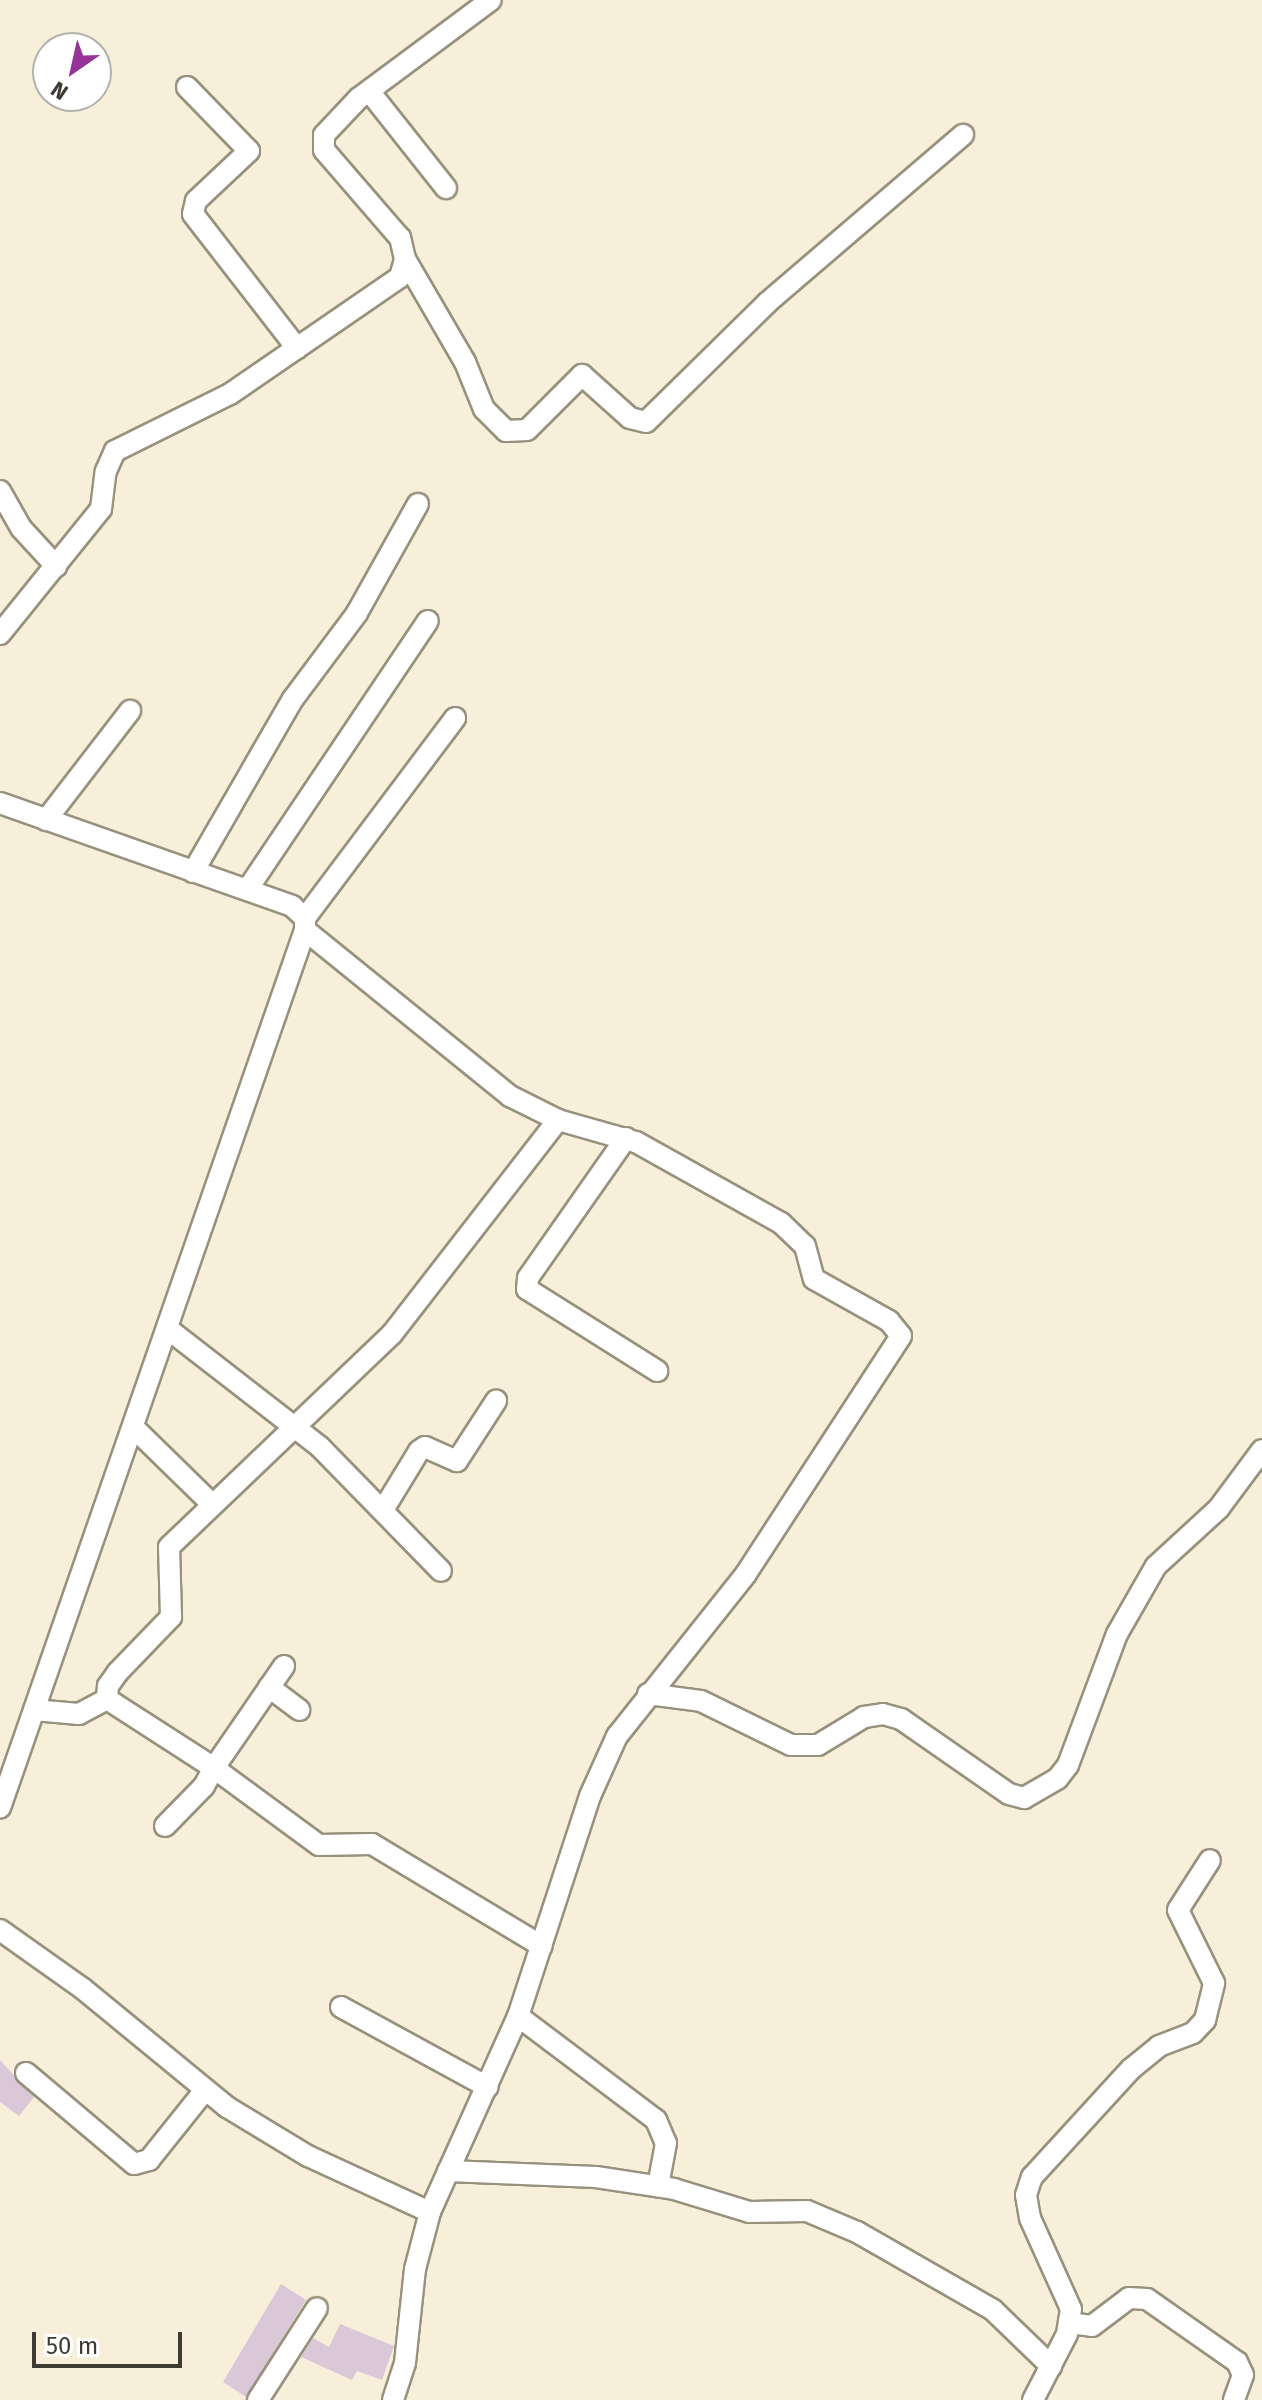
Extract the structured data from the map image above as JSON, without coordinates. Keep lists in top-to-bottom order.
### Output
{
  "scale_bar": "50 m",
  "north": "bottom left"
}
